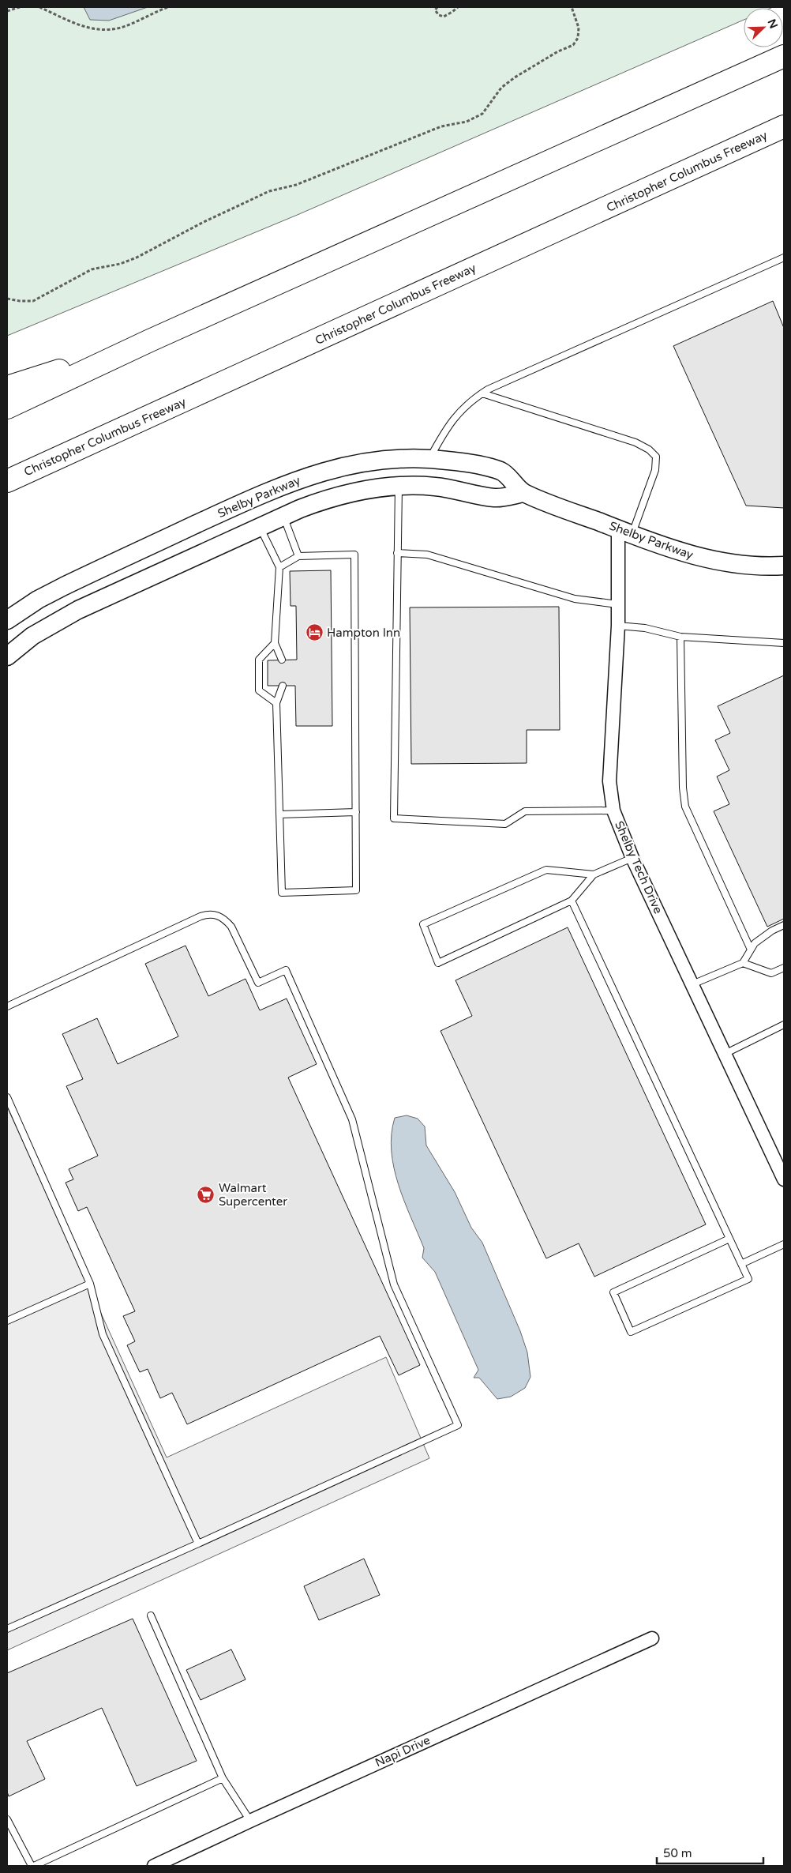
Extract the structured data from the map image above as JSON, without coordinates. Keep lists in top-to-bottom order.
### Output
{
  "streets": {
    "highway": ["Christopher Columbus Freeway"],
    "street": ["Shelby Parkway", "Shelby Tech Drive", "Napi Drive"]
  },
  "crossings": [
    ["Shelby Parkway", "Shelby Tech Drive"]
  ],
  "places": {
    "hotel": ["Hampton Inn"],
    "supermarket": ["Walmart Supercenter"]
  },
  "scale_bar": "50 m",
  "north": "top right"
}
